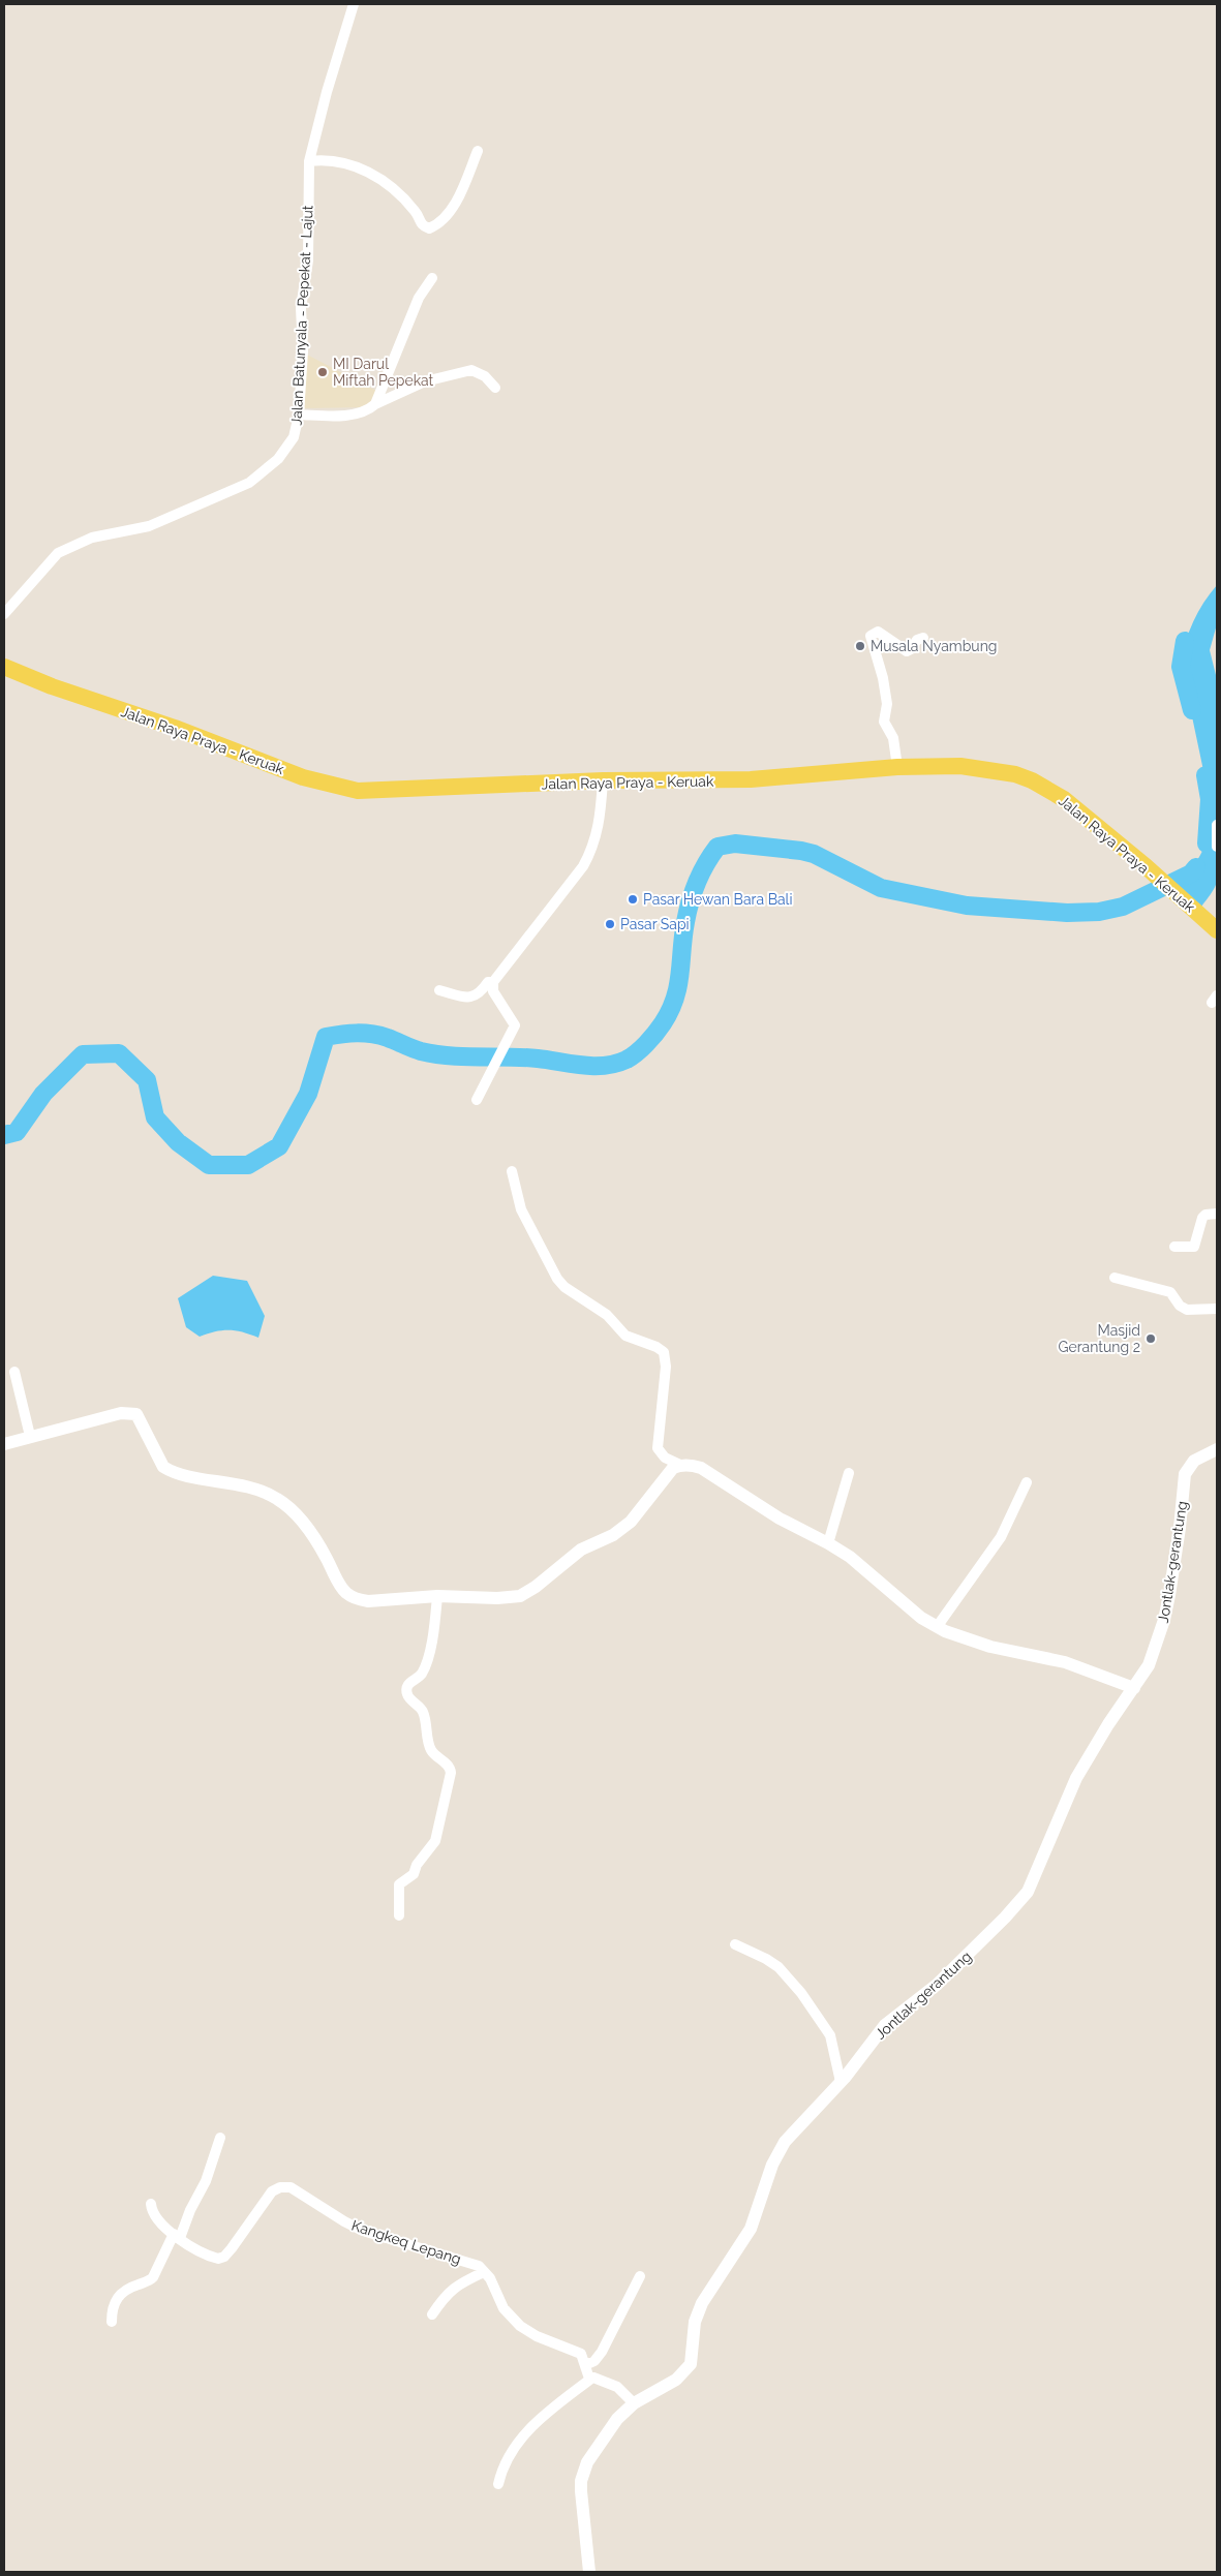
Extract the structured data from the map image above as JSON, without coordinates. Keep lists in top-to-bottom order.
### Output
{
  "streets": {
    "main road": ["Jalan Raya Praya - Keruak"],
    "street": ["Jalan Batunyala - Pepekat - Lajut", "Jontlak-gerantung", "Kangkeq Lepang"]
  },
  "places": [
    "MI Darul Miftah Pepekat",
    "Musala Nyambung",
    "Pasar Hewan Bara Bali",
    "Pasar Sapi",
    "Masjid Gerantung 2"
  ]
}
